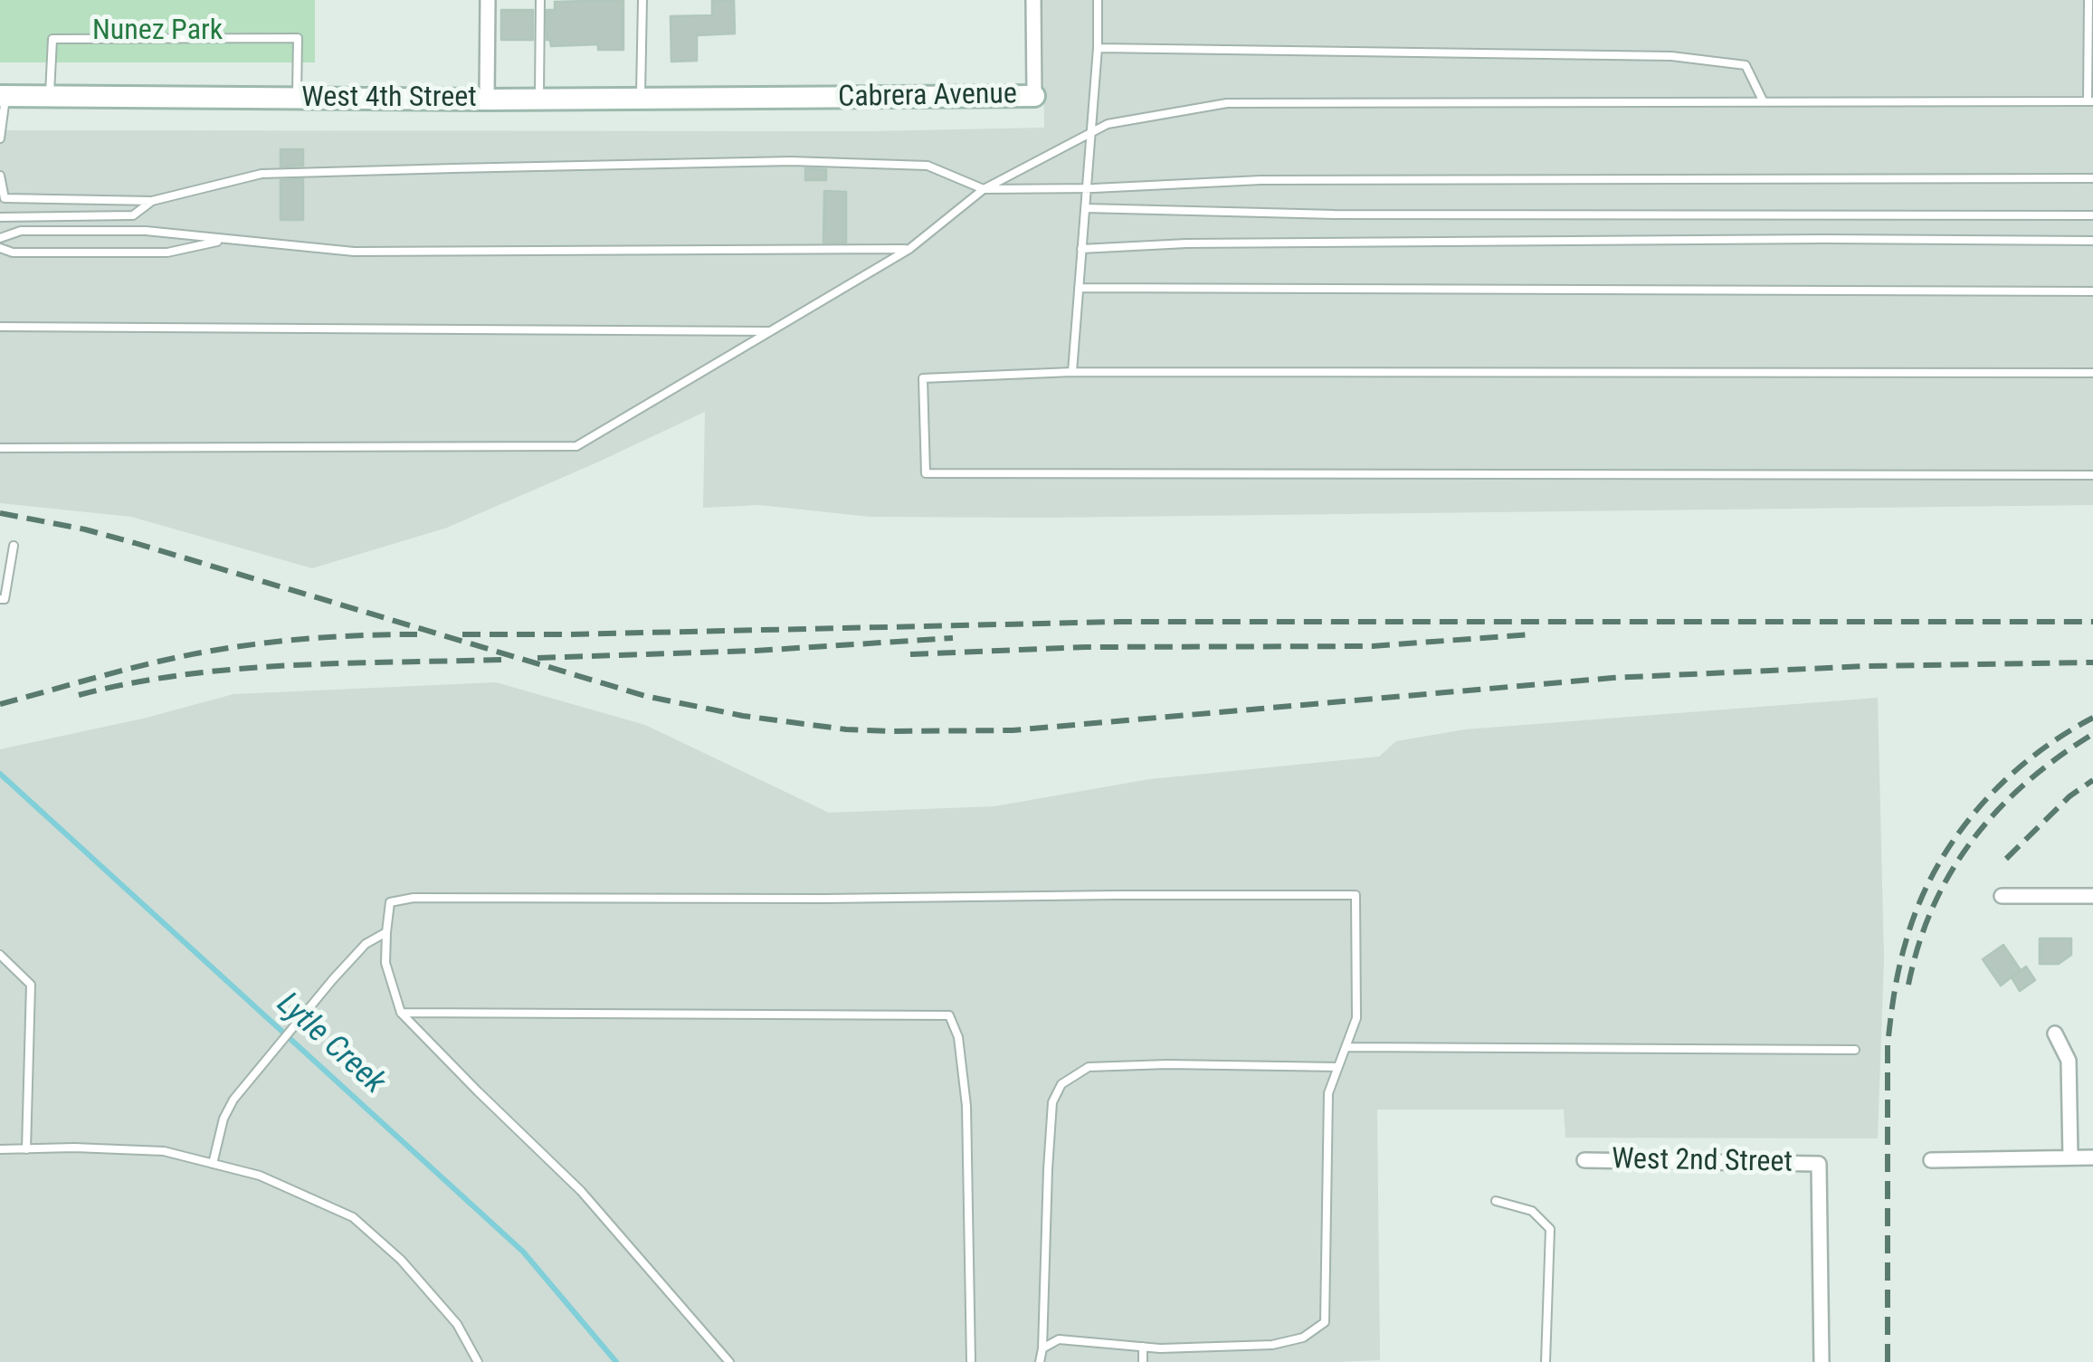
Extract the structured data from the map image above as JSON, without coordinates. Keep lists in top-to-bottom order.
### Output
{
  "streets": {
    "street": ["Cabrera Avenue", "West 4th Street", "West 2nd Street"]
  },
  "crossings": [
    ["Cabrera Avenue", "West 4th Street"]
  ],
  "water": ["Lytle Creek"],
  "parks": ["Nunez Park"]
}
